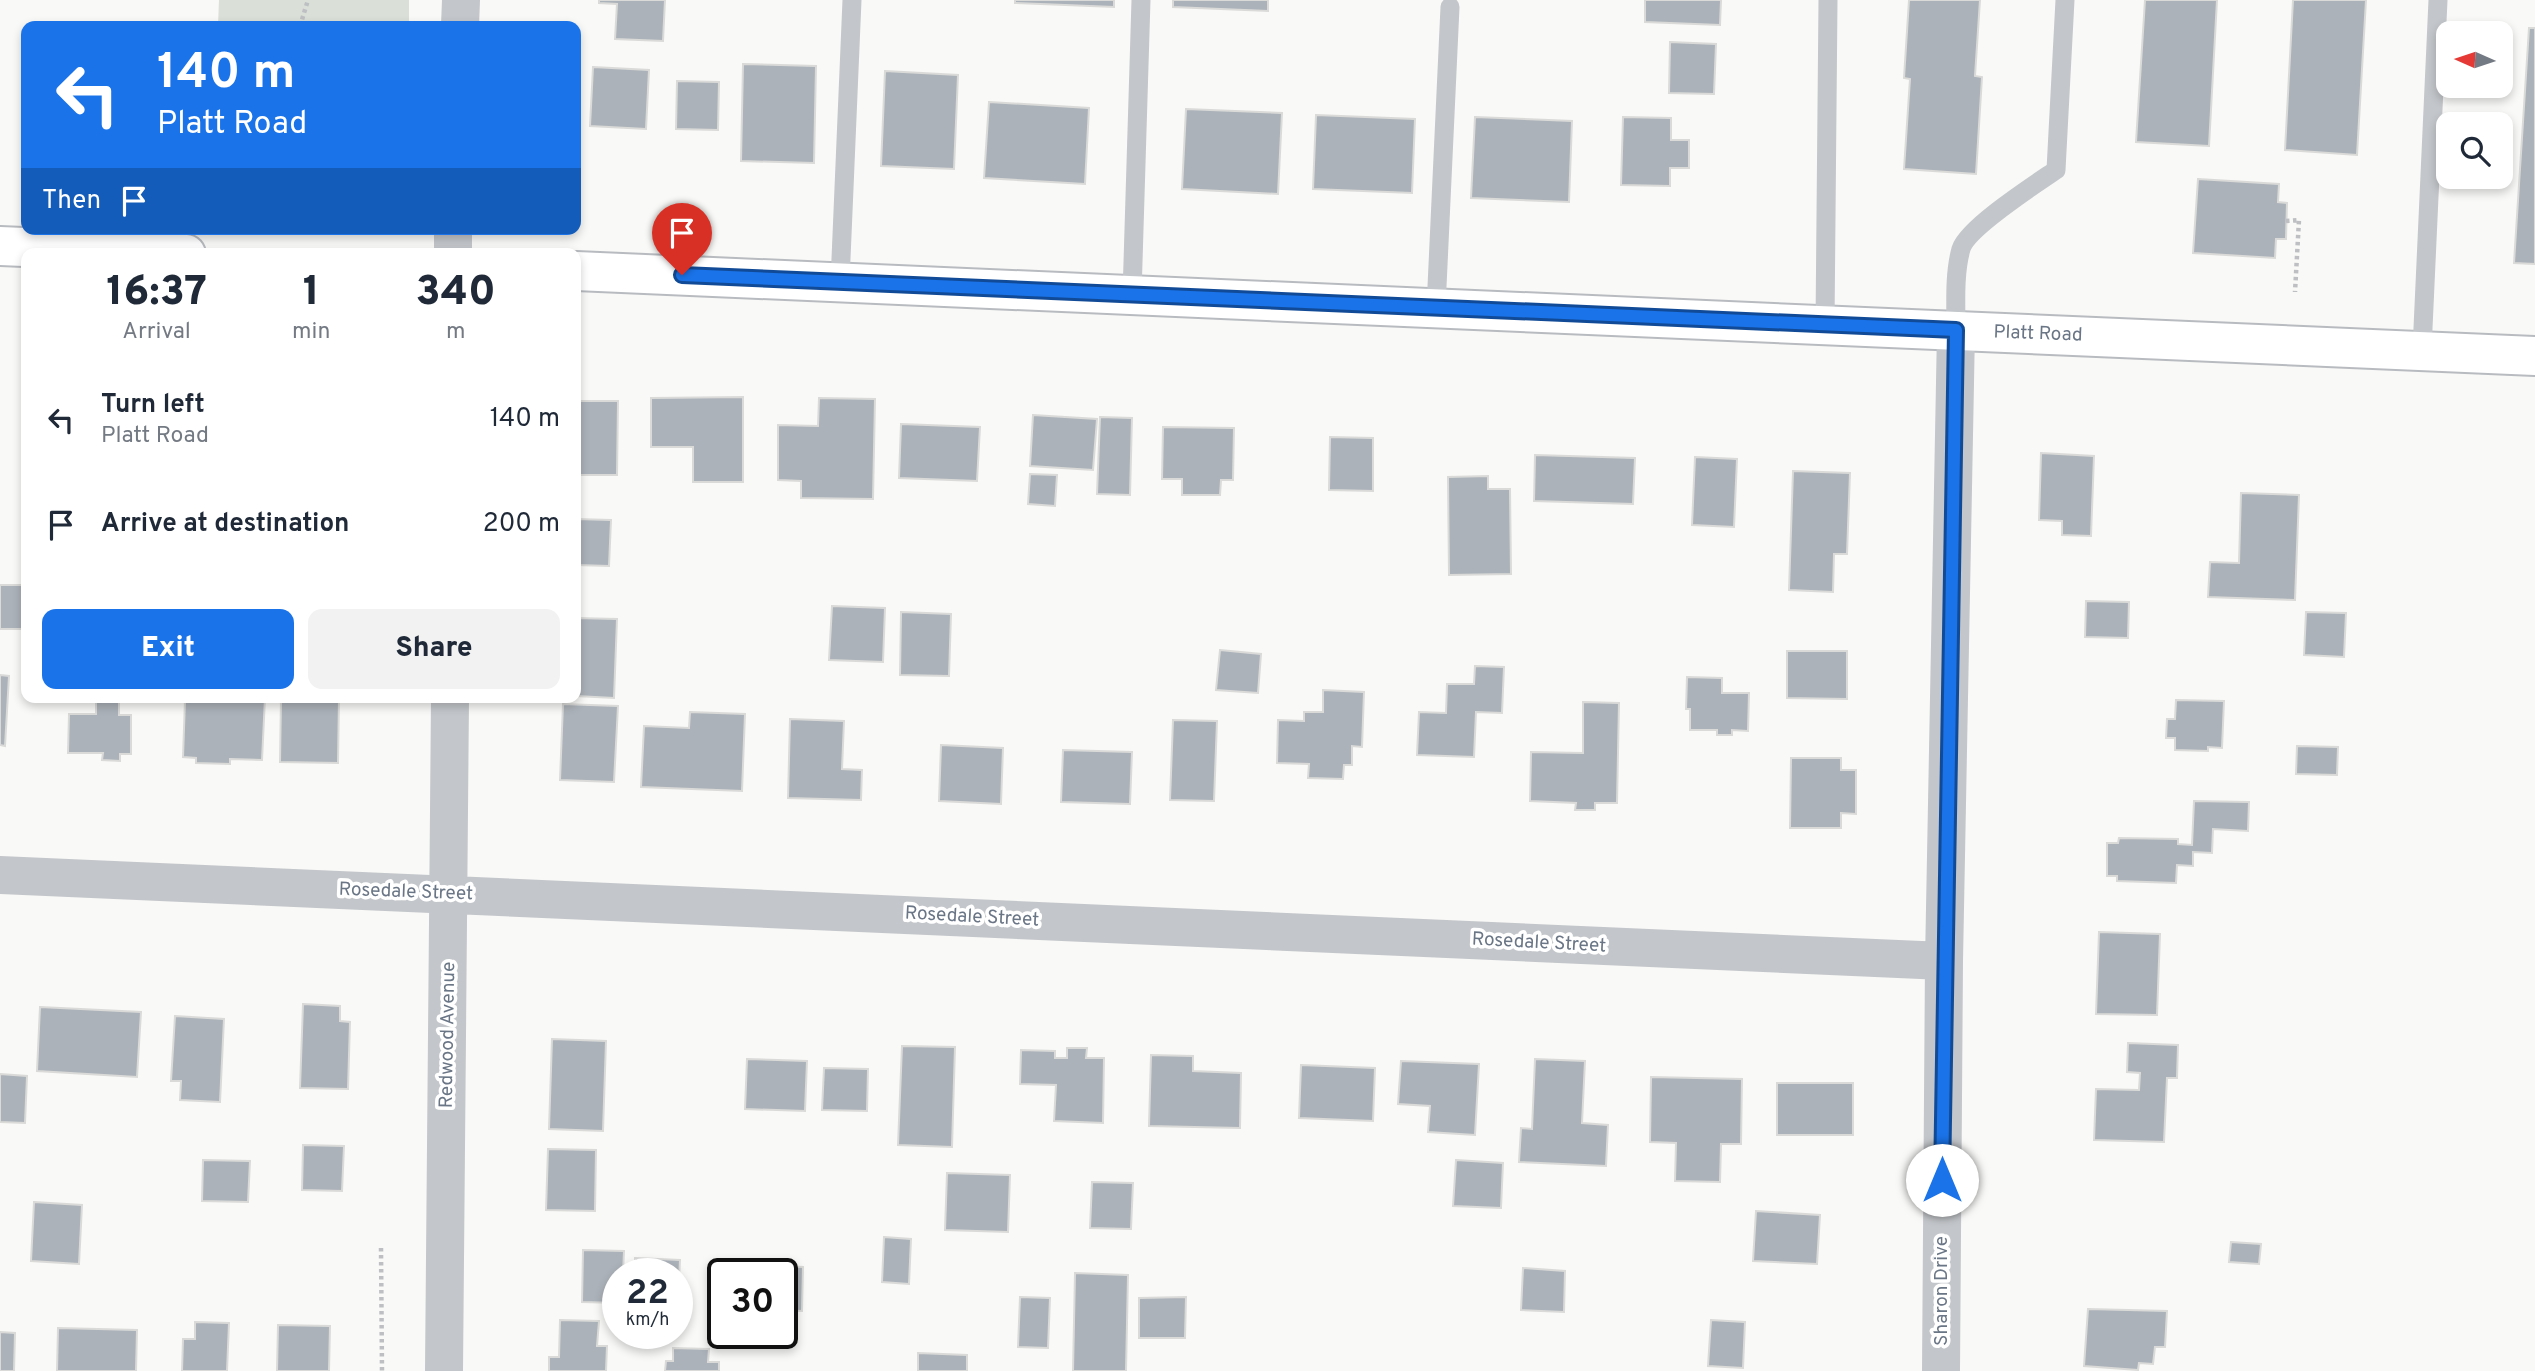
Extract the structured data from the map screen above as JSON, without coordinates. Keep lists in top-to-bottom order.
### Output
{
  "streets": {
    "main road": ["Platt Road"],
    "street": ["Rosedale Street", "Redwood Avenue", "Sharon Drive"]
  },
  "crossings": [
    ["Platt Road", "Sharon Drive"],
    ["Rosedale Street", "Redwood Avenue"],
    ["Rosedale Street", "Sharon Drive"]
  ],
  "north": "left",
  "page": {
    "turn": ["140 m", "Platt Road"],
    "then": "Then",
    "eta": [
      "16:37",
      "Arrival",
      "1",
      "min",
      "340",
      "m"
    ],
    "list": [
      {
        "name": "Turn left",
        "note": "Platt Road",
        "value": "140 m"
      },
      {
        "name": "Arrive at destination",
        "value": "200 m"
      }
    ],
    "buttons": ["Exit", "Share"],
    "speed": "22 km/h",
    "limit": "30"
  }
}
